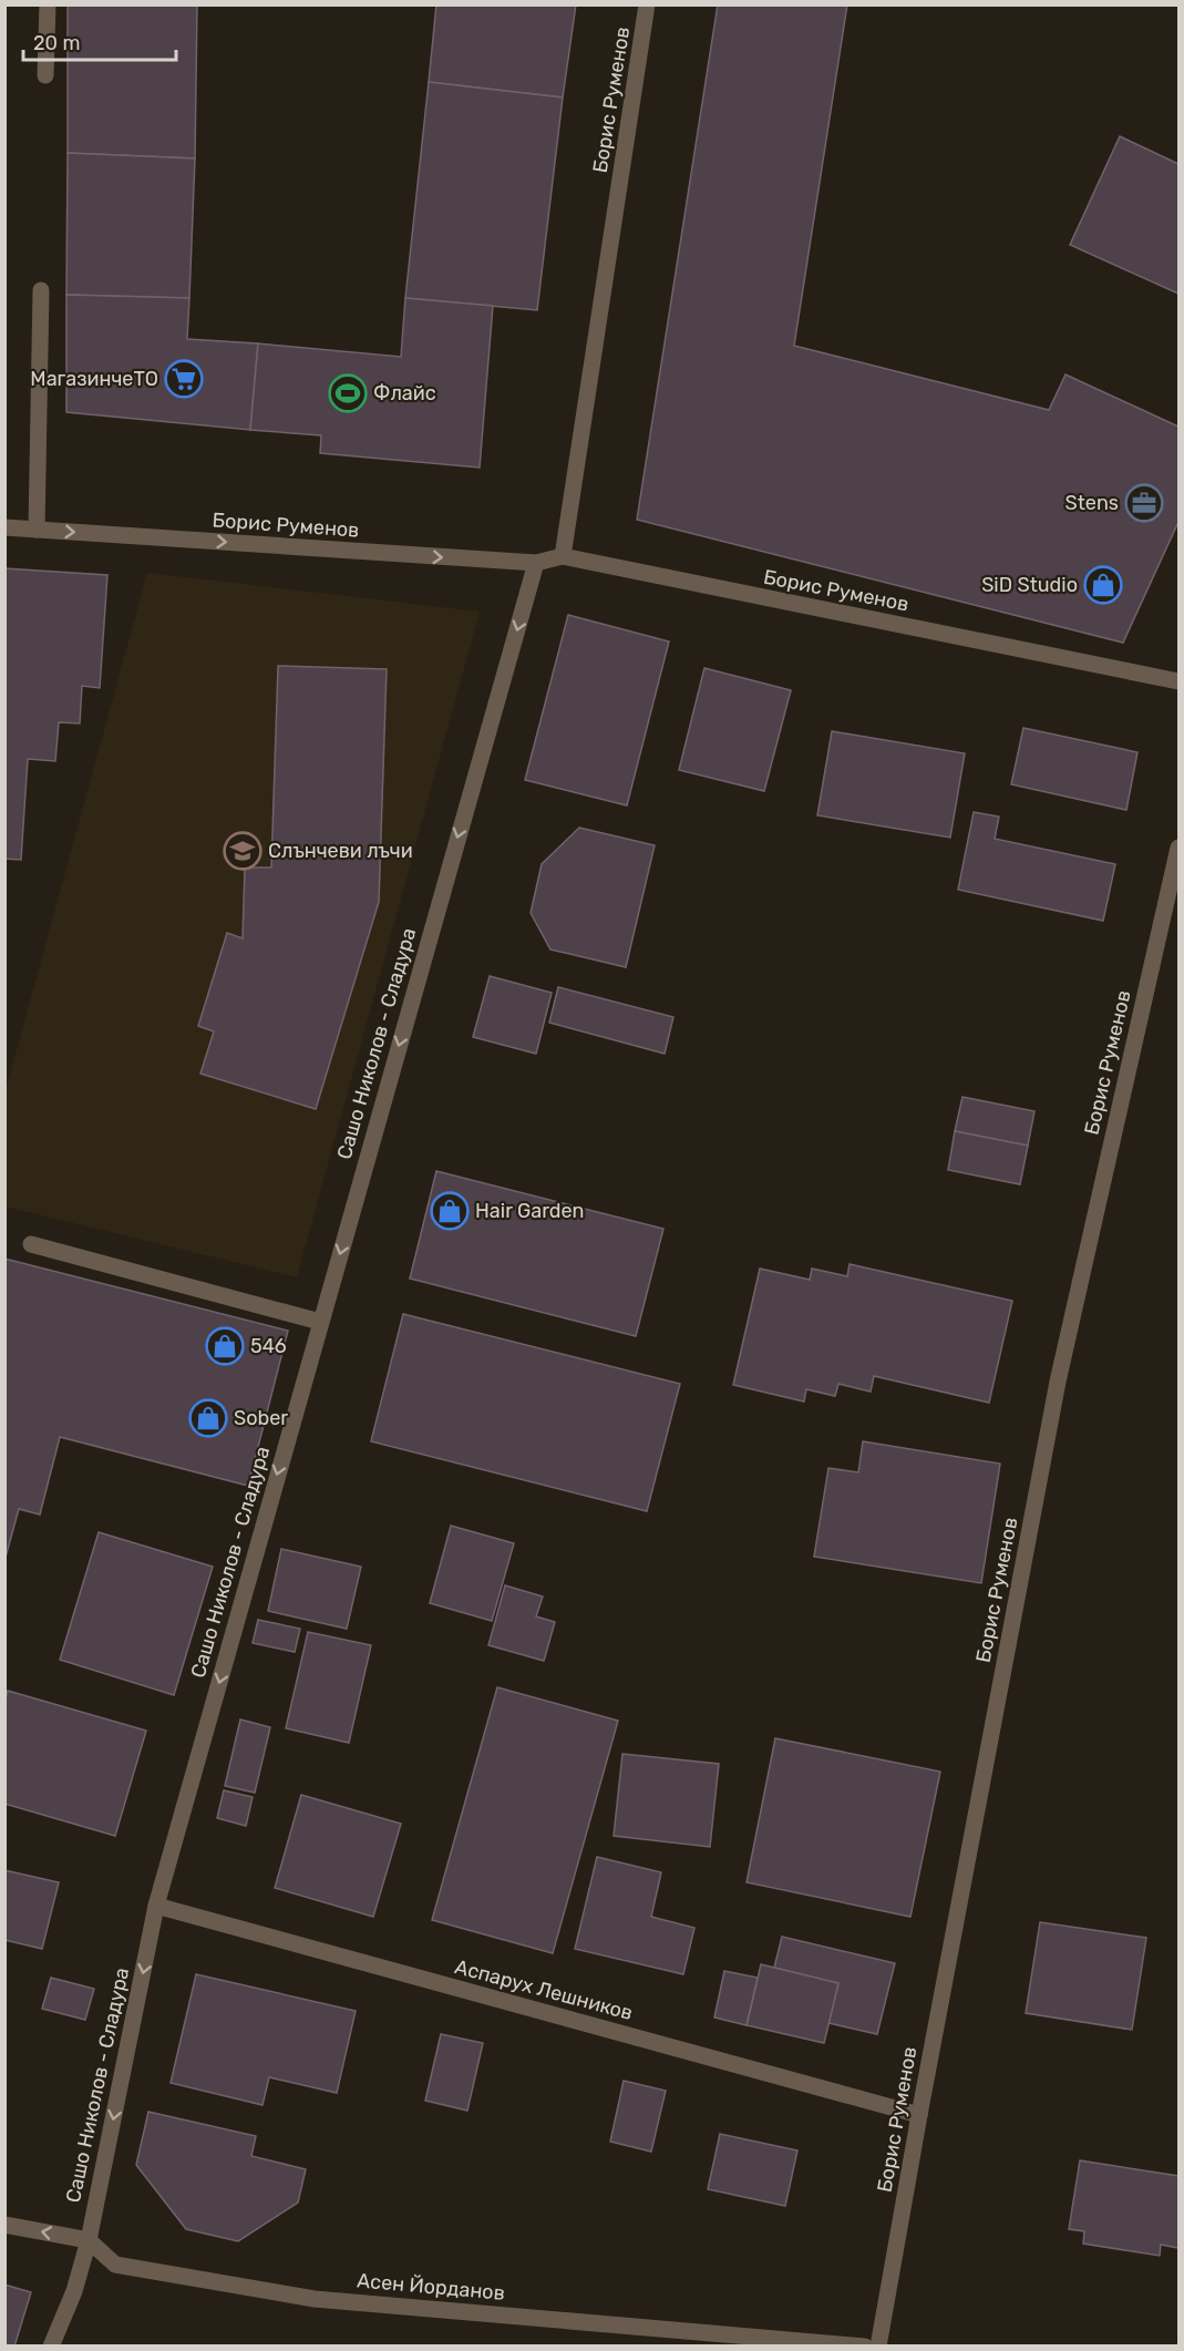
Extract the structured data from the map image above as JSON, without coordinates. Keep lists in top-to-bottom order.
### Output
{
  "streets": {
    "street": [
      "Борис Руменов",
      "Сашо Николов - Сладура",
      "Аспарух Лешников",
      "Асен Йорданов"
    ]
  },
  "crossings": [
    ["Борис Руменов", "Сашо Николов - Сладура"],
    ["Борис Руменов", "Аспарух Лешников"],
    ["Сашо Николов - Сладура", "Аспарух Лешников"],
    ["Сашо Николов - Сладура", "Асен Йорданов"]
  ],
  "one_way": ["Сашо Николов - Сладура"],
  "places": {
    "supermarket": ["МагазинчеТО"],
    "sports": ["Флайс"],
    "office": ["Stens"],
    "shop": [
      "SiD Studio",
      "Hair Garden",
      "546",
      "Sober"
    ],
    "school or university": ["Слънчеви лъчи"]
  },
  "scale_bar": "20 m"
}
